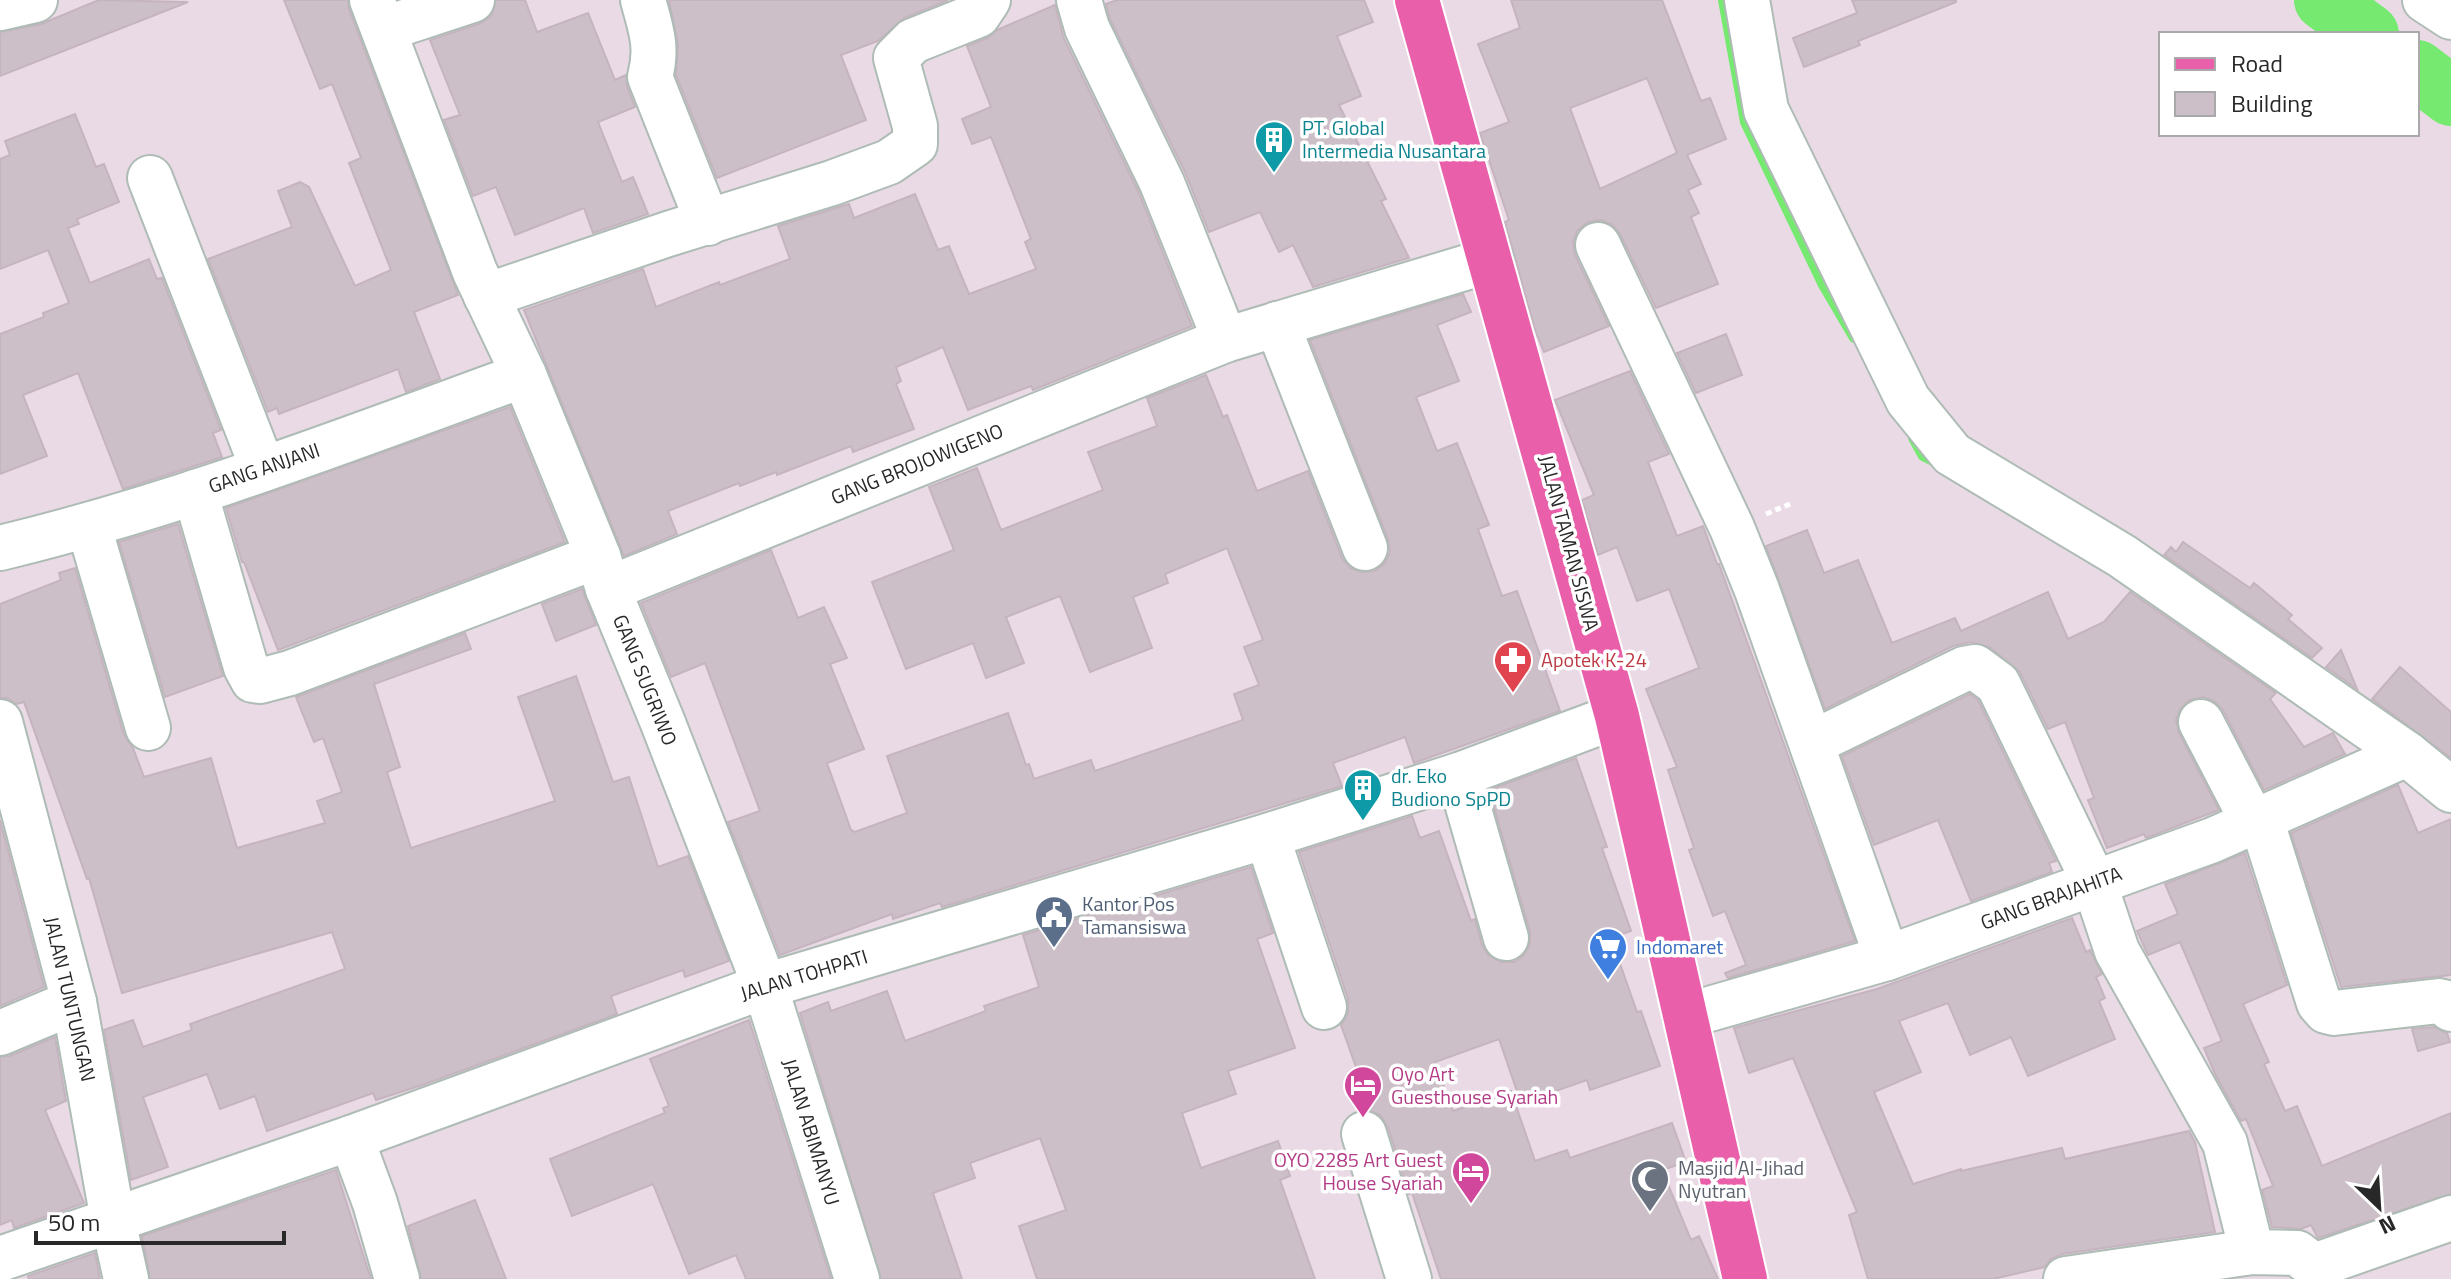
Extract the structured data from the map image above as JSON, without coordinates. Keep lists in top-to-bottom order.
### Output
{
  "streets": {
    "main road": ["JALAN TAMAN SISWA"],
    "street": [
      "GANG BROJOWIGENO",
      "GANG ANJANI",
      "GANG SUGRIWO",
      "GANG BRAJAHITA",
      "JALAN TOHPATI",
      "JALAN TUNTUNGAN",
      "JALAN ABIMANYU"
    ]
  },
  "crossings": [
    ["GANG BROJOWIGENO", "GANG ANJANI"],
    ["GANG BROJOWIGENO", "JALAN TAMAN SISWA"],
    ["GANG BROJOWIGENO", "GANG SUGRIWO"],
    ["GANG ANJANI", "GANG SUGRIWO"],
    ["JALAN TAMAN SISWA", "GANG BRAJAHITA"],
    ["JALAN TAMAN SISWA", "JALAN TOHPATI"],
    ["GANG SUGRIWO", "JALAN TOHPATI"],
    ["GANG SUGRIWO", "JALAN ABIMANYU"],
    ["JALAN TOHPATI", "JALAN TUNTUNGAN"],
    ["JALAN TOHPATI", "JALAN ABIMANYU"]
  ],
  "places": {
    "building": ["PT. Global Intermedia Nusantara", "dr. Eko Budiono SpPD"],
    "pharmacy": ["Apotek K-24"],
    "public building": ["Kantor Pos Tamansiswa"],
    "supermarket": ["Indomaret"],
    "hotel": ["Oyo Art Guesthouse Syariah", "OYO 2285 Art Guest House Syariah"],
    "mosque": ["Masjid Al-Jihad Nyutran"]
  },
  "legend": ["Road", "Building"],
  "scale_bar": "50 m",
  "north": "bottom right"
}
